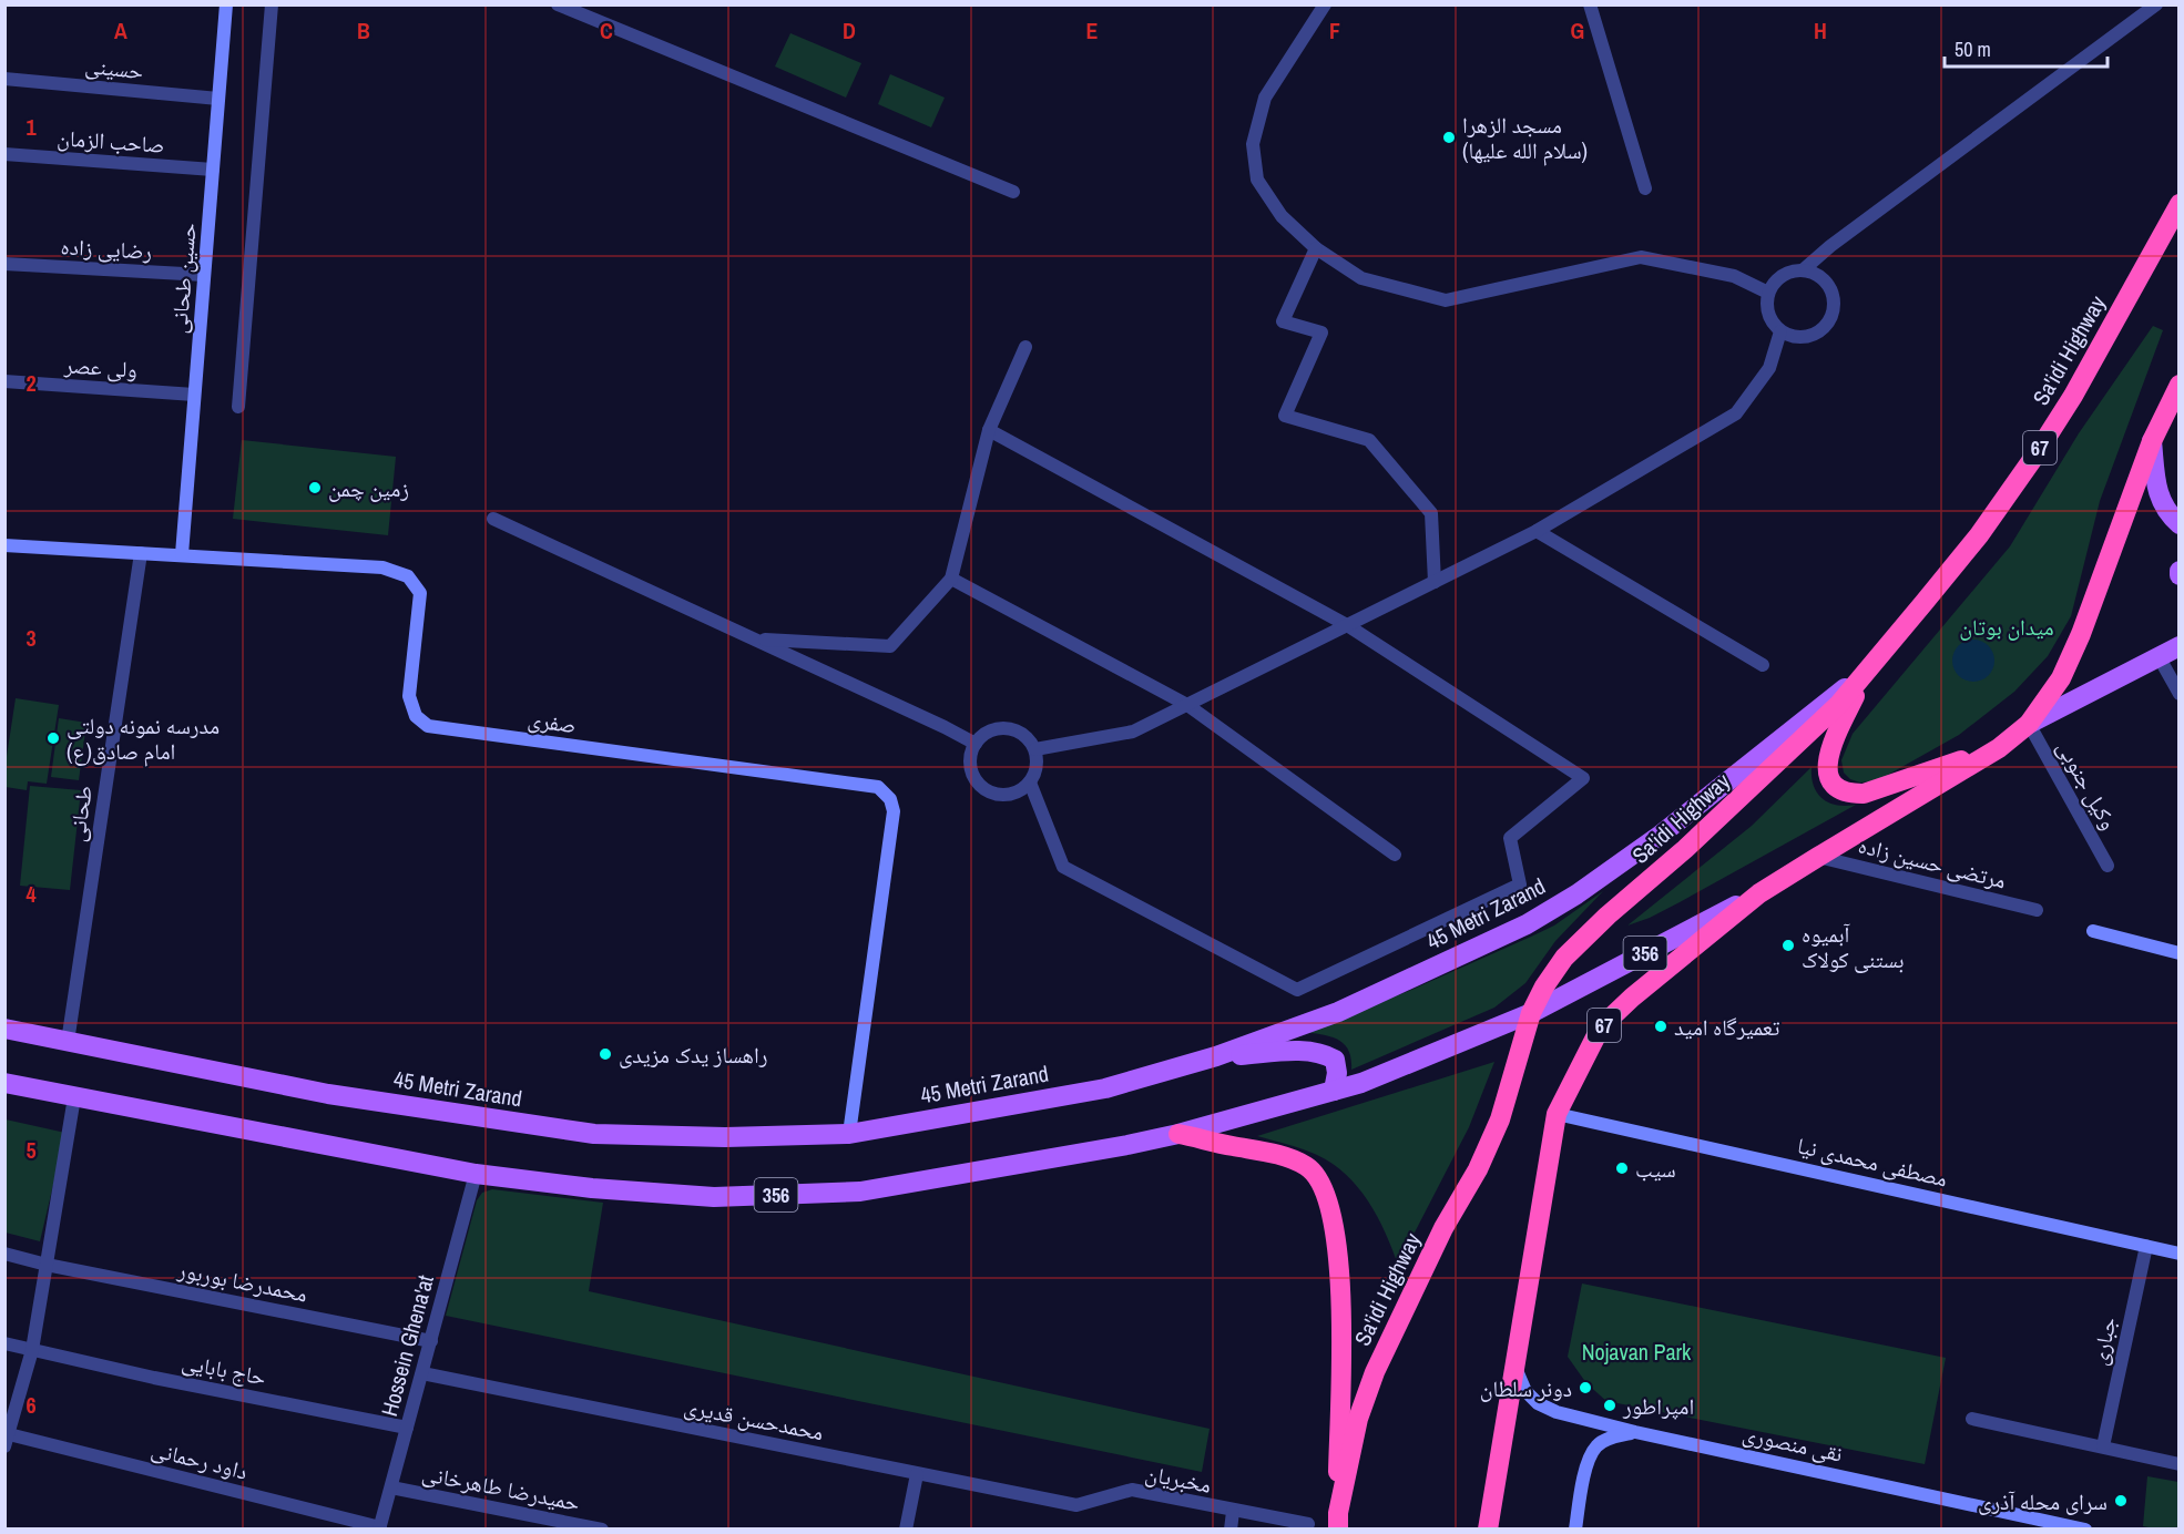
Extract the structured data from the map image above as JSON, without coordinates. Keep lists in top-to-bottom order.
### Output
{
  "streets": {
    "highway": ["Sa'idi Highway", "67"],
    "main road": ["45 Metri Zarand", "356"],
    "street": [
      "حسینی",
      "صاحب الزمان",
      "رضایی زاده",
      "حسین طحانی",
      "ولی عصر",
      "صفری",
      "وکیل جنوبی",
      "طحانی",
      "مرتضی حسین زاده",
      "مصطفی محمدی نیا",
      "محمدرضا بوربور",
      "جباری",
      "Hossein Ghena'at",
      "حاج بابایی",
      "محمدحسن قدیری",
      "نقی منصوری",
      "داود رحمانی",
      "مخبریان",
      "حمیدرضا طاهرخانی"
    ]
  },
  "crossings": [
    ["حسینی", "حسین طحانی"],
    ["صاحب الزمان", "حسین طحانی"],
    ["رضایی زاده", "حسین طحانی"],
    ["حسین طحانی", "ولی عصر"],
    ["حسین طحانی", "صفری"],
    ["Sa'idi Highway", "45 Metri Zarand"],
    ["Sa'idi Highway", "356"],
    ["67", "وکیل جنوبی"],
    ["67", "مرتضی حسین زاده"],
    ["67", "356"],
    ["67", "مصطفی محمدی نیا"],
    ["67", "نقی منصوری"],
    ["صفری", "طحانی"],
    ["صفری", "45 Metri Zarand"],
    ["طحانی", "45 Metri Zarand"],
    ["356", "Hossein Ghena'at"],
    ["مصطفی محمدی نیا", "جباری"],
    ["محمدرضا بوربور", "Hossein Ghena'at"],
    ["Hossein Ghena'at", "حاج بابایی"],
    ["Hossein Ghena'at", "محمدحسن قدیری"],
    ["Hossein Ghena'at", "داود رحمانی"],
    ["Hossein Ghena'at", "حمیدرضا طاهرخانی"],
    ["محمدحسن قدیری", "مخبریان"]
  ],
  "parks": ["میدان بوتان", "Nojavan Park"],
  "places": [
    "مسجد الزهرا (سلام الله علیها)",
    "زمین چمن",
    "مدرسه نمونه دولتی امام صادق(ع)",
    "آبمیوه بستنی کولاک",
    "تعمیرگاه امید",
    "راهساز یدک مزیدی",
    "سیب",
    "دونر سلطان",
    "امپراطور",
    "سرای محله آذری"
  ],
  "scale_bar": "50 m",
  "grid": {
    "columns": [
      "A",
      "B",
      "C",
      "D",
      "E",
      "F",
      "G",
      "H"
    ],
    "rows": [
      "1",
      "2",
      "3",
      "4",
      "5",
      "6"
    ]
  }
}
